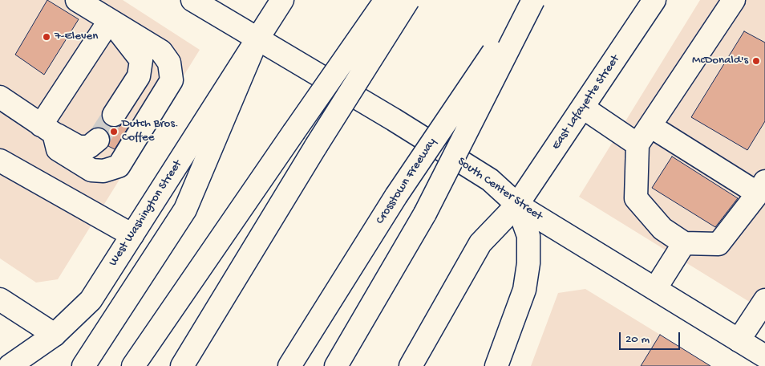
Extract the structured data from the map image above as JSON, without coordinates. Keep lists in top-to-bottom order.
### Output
{
  "streets": {
    "main road": [
      "East Lafayette Street",
      "Crosstown Freeway",
      "South Center Street",
      "West Washington Street"
    ]
  },
  "crossings": [
    ["East Lafayette Street", "South Center Street"],
    ["South Center Street", "West Washington Street"]
  ],
  "places": ["7-Eleven", "McDonald's", "Dutch Bros. Coffee"],
  "scale_bar": "20 m"
}
